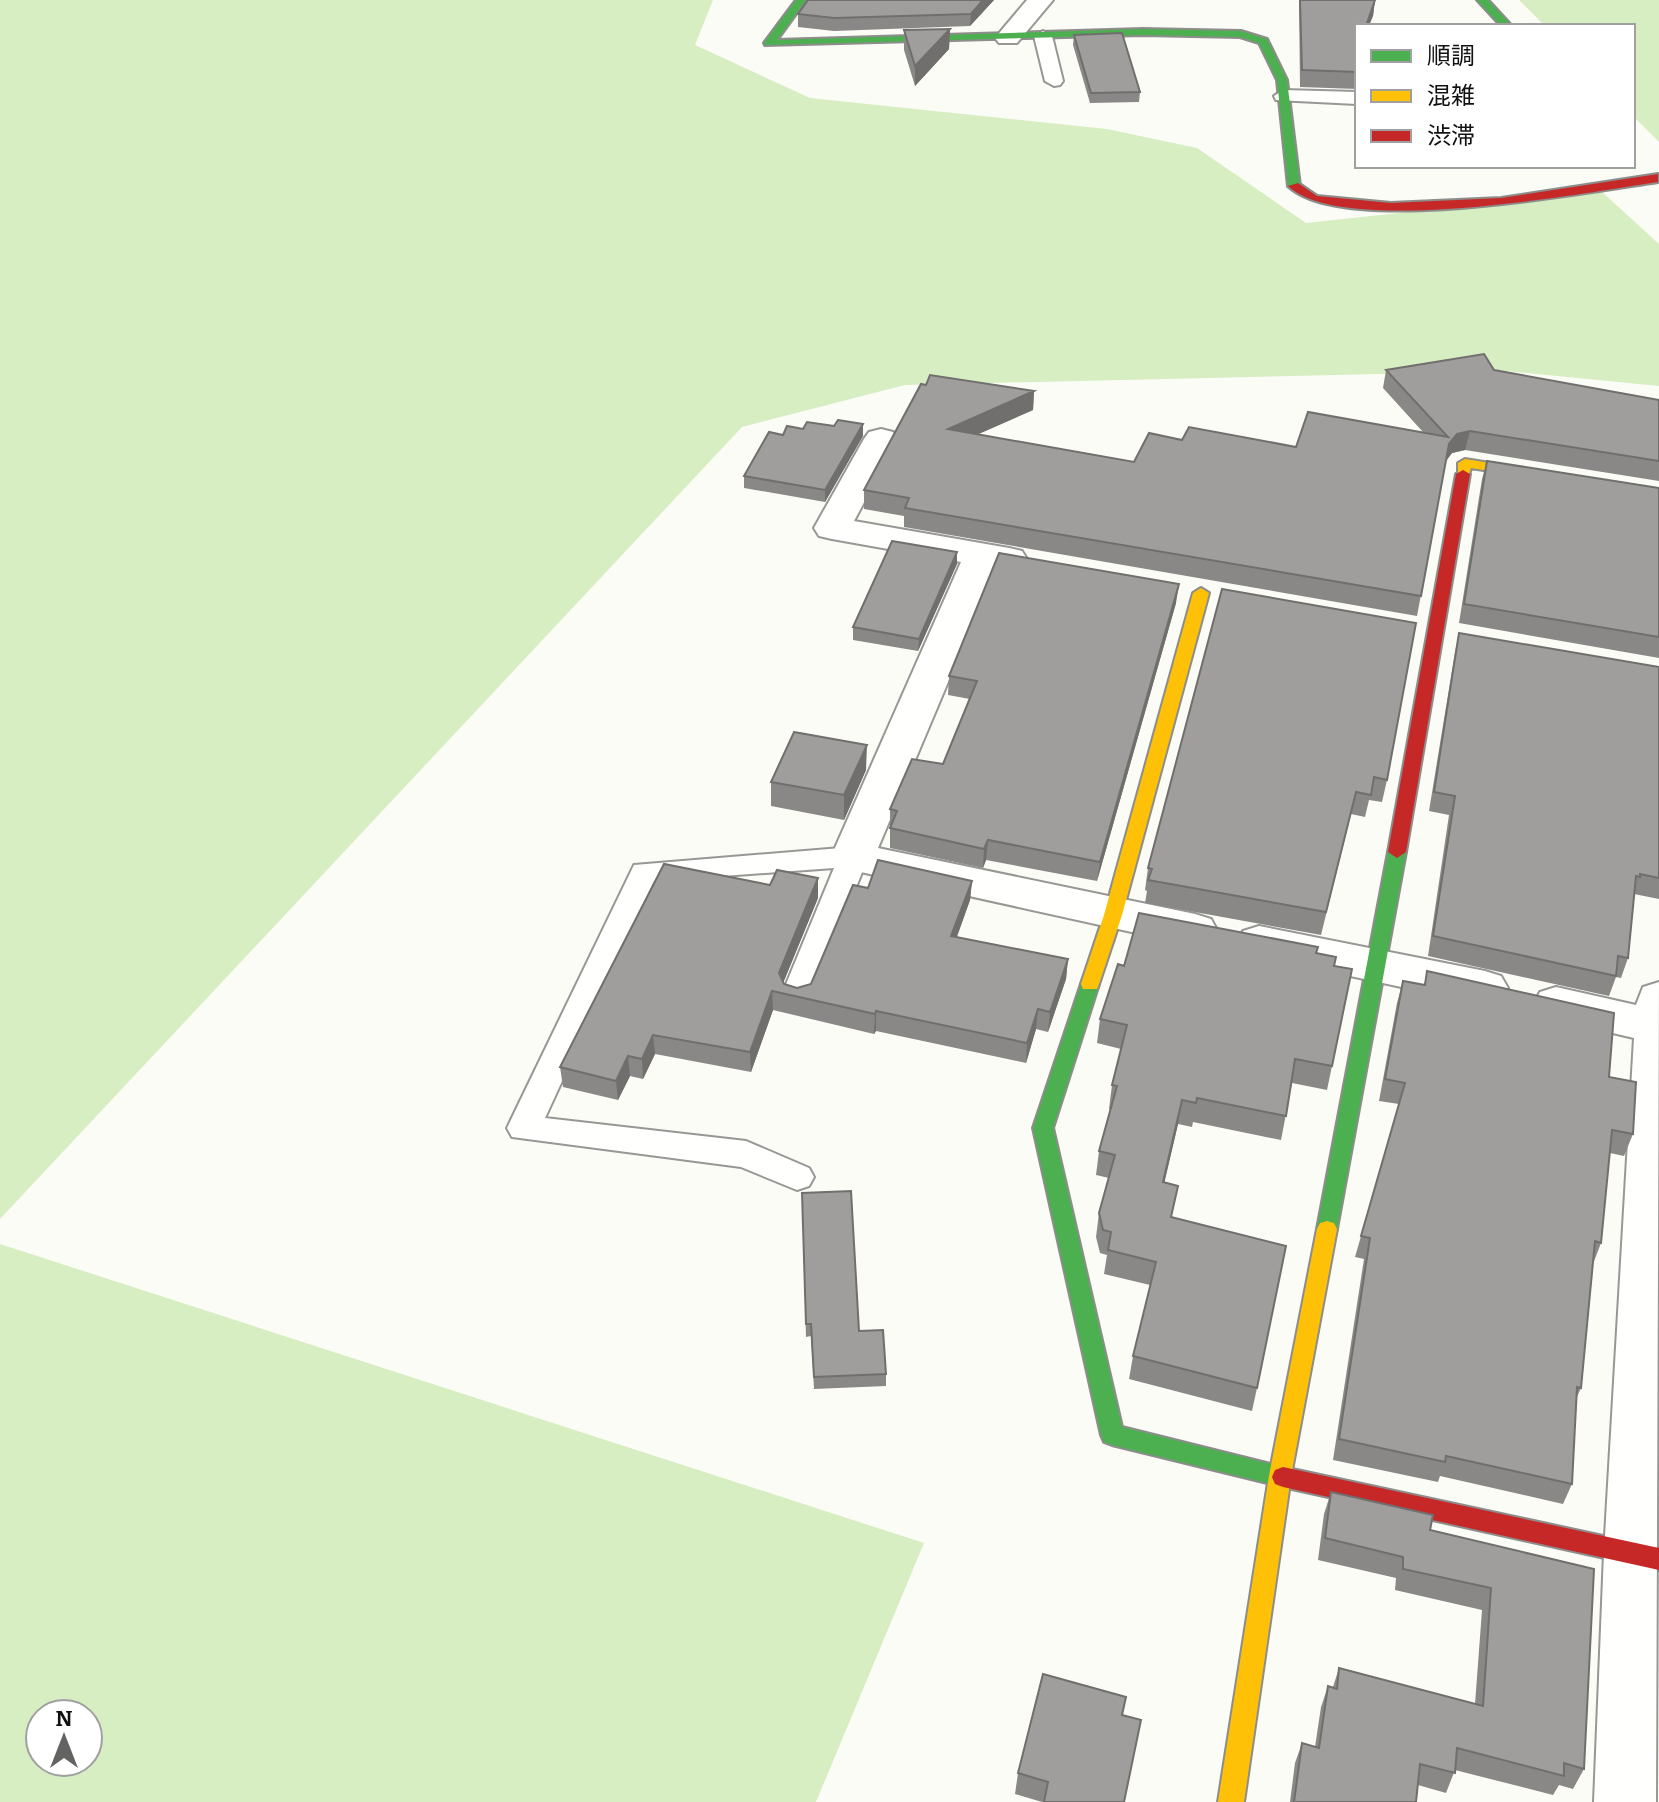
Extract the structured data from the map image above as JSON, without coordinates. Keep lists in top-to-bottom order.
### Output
{
  "legend": ["順調", "混雑", "渋滞"],
  "north": "top"
}
